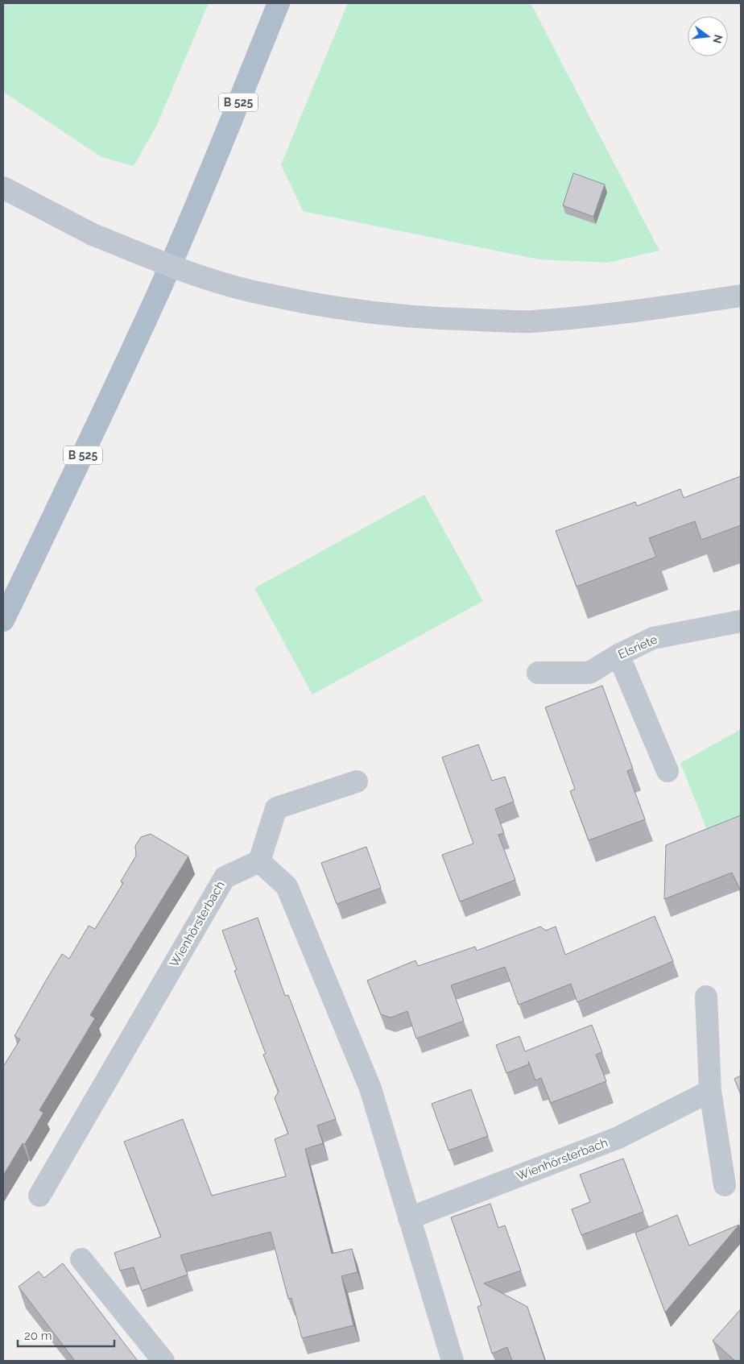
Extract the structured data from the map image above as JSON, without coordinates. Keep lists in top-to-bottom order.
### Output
{
  "streets": {
    "main road": ["B 525"],
    "street": ["Elsriete", "Wienhörsterbach"]
  },
  "scale_bar": "20 m",
  "north": "right"
}
